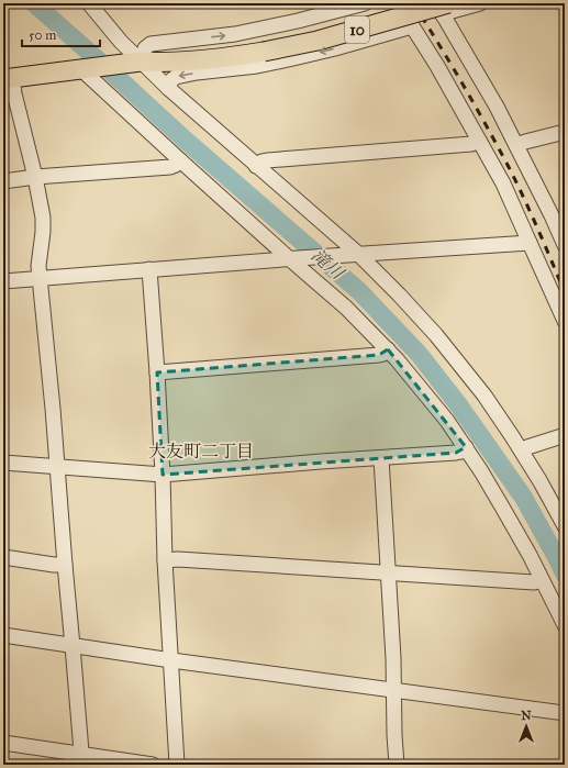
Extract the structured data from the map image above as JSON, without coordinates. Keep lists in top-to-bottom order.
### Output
{
  "streets": {
    "main road": ["10"]
  },
  "districts": ["大友町二丁目"],
  "water": ["滝川"],
  "scale_bar": "50 m",
  "north": "top"
}
